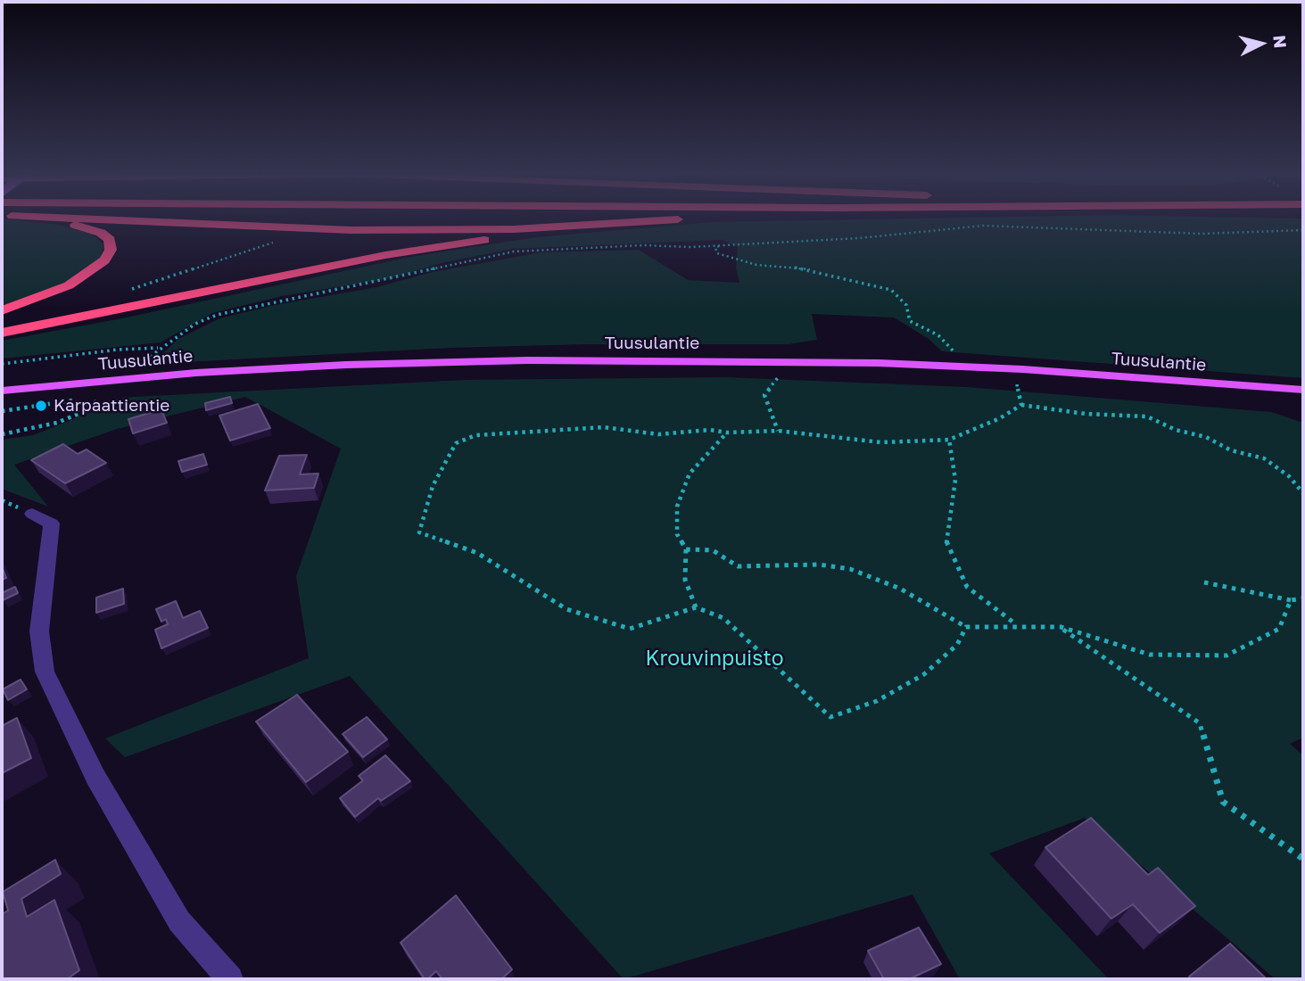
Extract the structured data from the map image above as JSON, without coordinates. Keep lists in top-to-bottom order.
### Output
{
  "streets": {
    "main road": ["Tuusulantie"]
  },
  "parks": ["Krouvinpuisto"],
  "places": ["Karpaattientie"],
  "north": "right"
}
